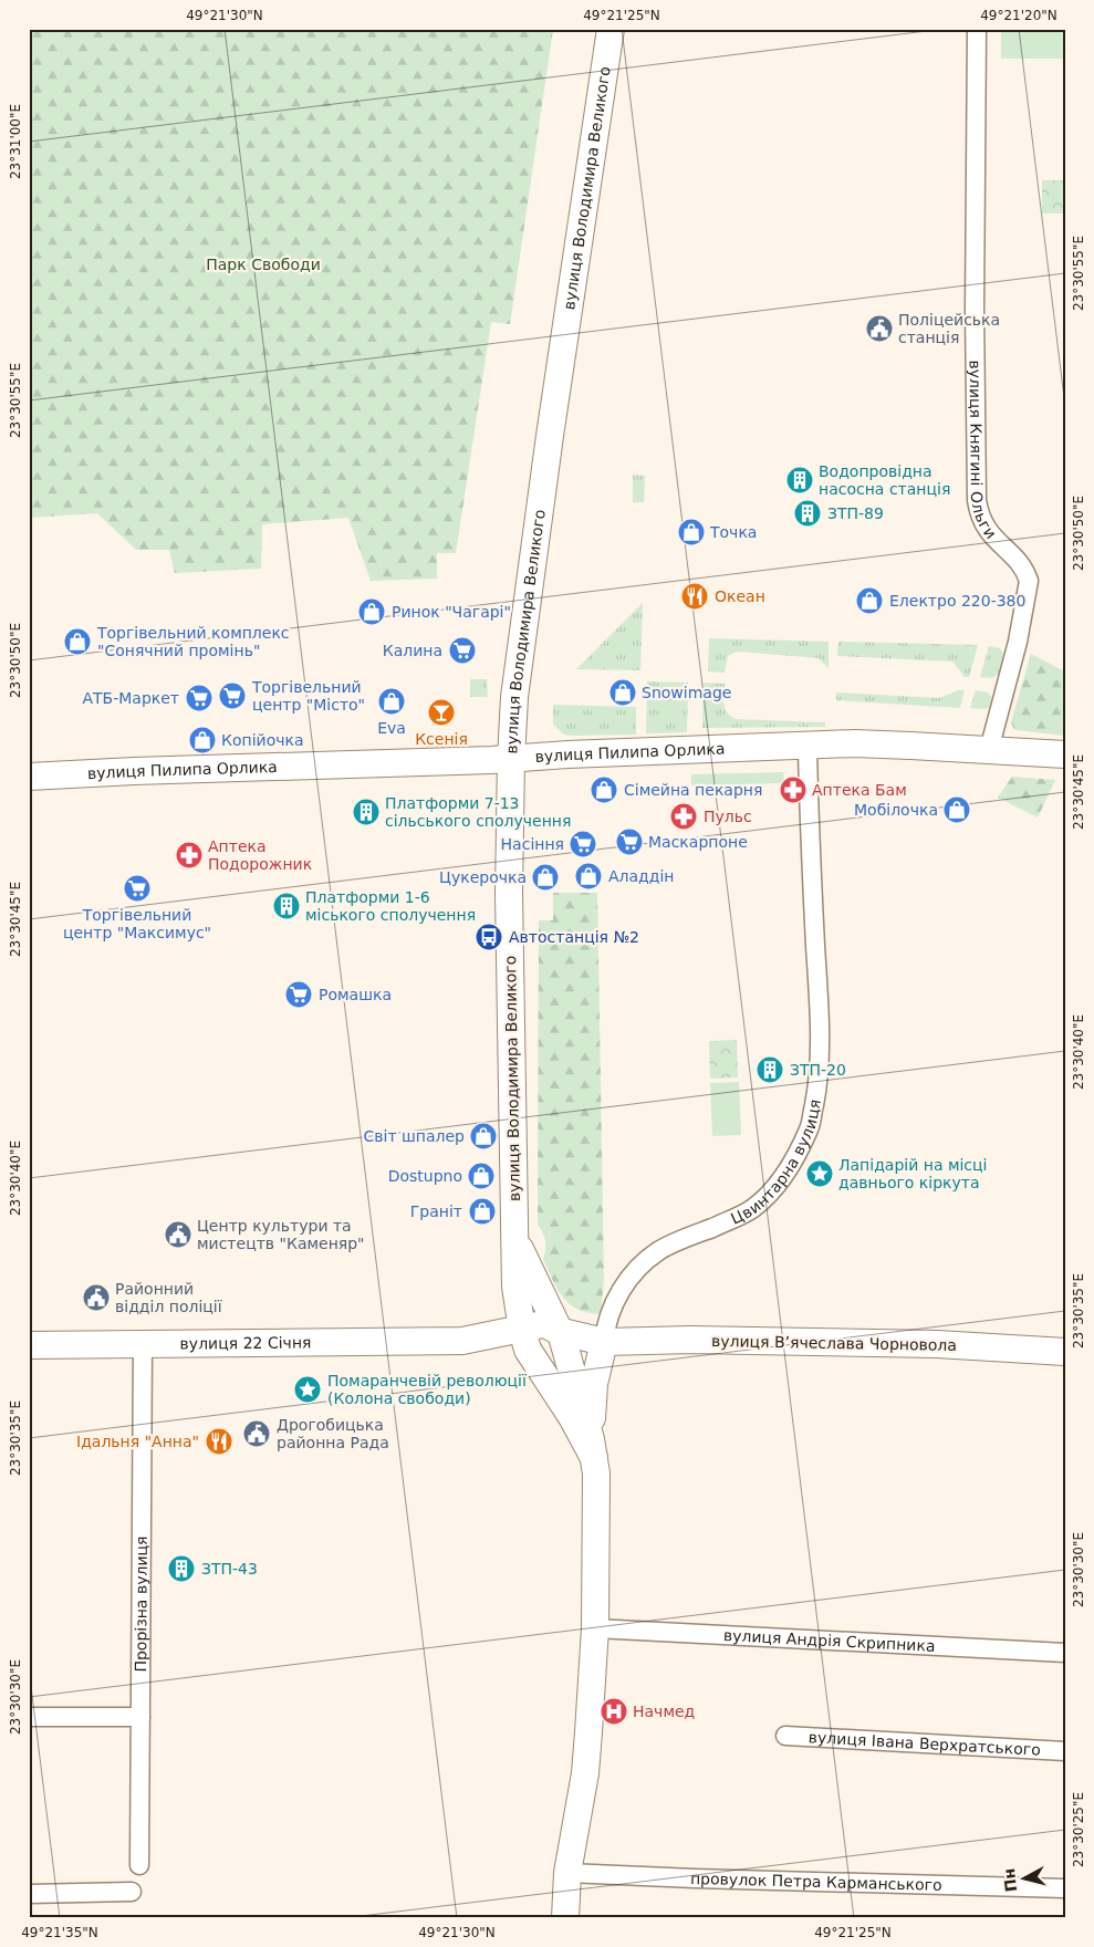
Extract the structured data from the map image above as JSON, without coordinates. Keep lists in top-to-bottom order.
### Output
{
  "streets": {
    "main road": [
      "вулиця Володимира Великого",
      "вулиця Пилипа Орлика",
      "вулиця 22 Січня",
      "вулиця Вʼячеслава Чорновола"
    ],
    "street": [
      "вулиця Княгині Ольги",
      "Цвинтарна вулиця",
      "Прорізна вулиця",
      "вулиця Андрія Скрипника",
      "вулиця Івана Верхратського",
      "провулок Петра Карманського"
    ]
  },
  "crossings": [
    ["вулиця Володимира Великого", "вулиця Пилипа Орлика"],
    ["вулиця Володимира Великого", "вулиця 22 Січня"],
    ["вулиця Княгині Ольги", "вулиця Пилипа Орлика"],
    ["вулиця Пилипа Орлика", "Цвинтарна вулиця"],
    ["Цвинтарна вулиця", "вулиця Вʼячеслава Чорновола"],
    ["вулиця 22 Січня", "Прорізна вулиця"]
  ],
  "parks": ["Парк Свободи"],
  "places": {
    "public building": [
      "Поліцейська станція",
      "Центр культури та мистецтв \"Каменяр\"",
      "Районний відділ поліції",
      "Дрогобицька районна Рада"
    ],
    "building": [
      "Водопровідна насосна станція",
      "ЗТП-89",
      "Платформи 7-13 сільського сполучення",
      "Платформи 1-6 міського сполучення",
      "ЗТП-20",
      "ЗТП-43"
    ],
    "shop": [
      "Точка",
      "Електро 220-380",
      "Ринок \"Чагарі\"",
      "Торгівельний комплекс \"Сонячний промінь\"",
      "Snowimage",
      "Eva",
      "Копійочка",
      "Сімейна пекарня",
      "Мобілочка",
      "Аладдін",
      "Цукерочка",
      "Світ шпалер",
      "Dostupno",
      "Граніт"
    ],
    "restaurant": ["Океан", "Ідальня \"Анна\""],
    "supermarket": [
      "Калина",
      "Торгівельний центр \"Місто\"",
      "АТБ-Маркет",
      "Маскарпоне",
      "Насіння",
      "Торгівельний центр \"Максимус\"",
      "Ромашка"
    ],
    "bar": ["Ксенія"],
    "pharmacy": ["Аптека Бам", "Пульс", "Аптека Подорожник"],
    "bus stop": ["Автостанція №2"],
    "place": ["Лапідарій на місці давнього кіркута", "Помаранчевій революції (Колона свободи)"],
    "hospital": ["Начмед"]
  },
  "north": "left",
  "coordinates": [
    "49°21'30\"N",
    "49°21'25\"N",
    "49°21'20\"N",
    "23°31'00\"E",
    "23°30'55\"E",
    "23°30'50\"E",
    "23°30'45\"E",
    "23°30'40\"E",
    "23°30'35\"E",
    "23°30'30\"E",
    "23°30'25\"E",
    "49°21'35\"N"
  ]
}
